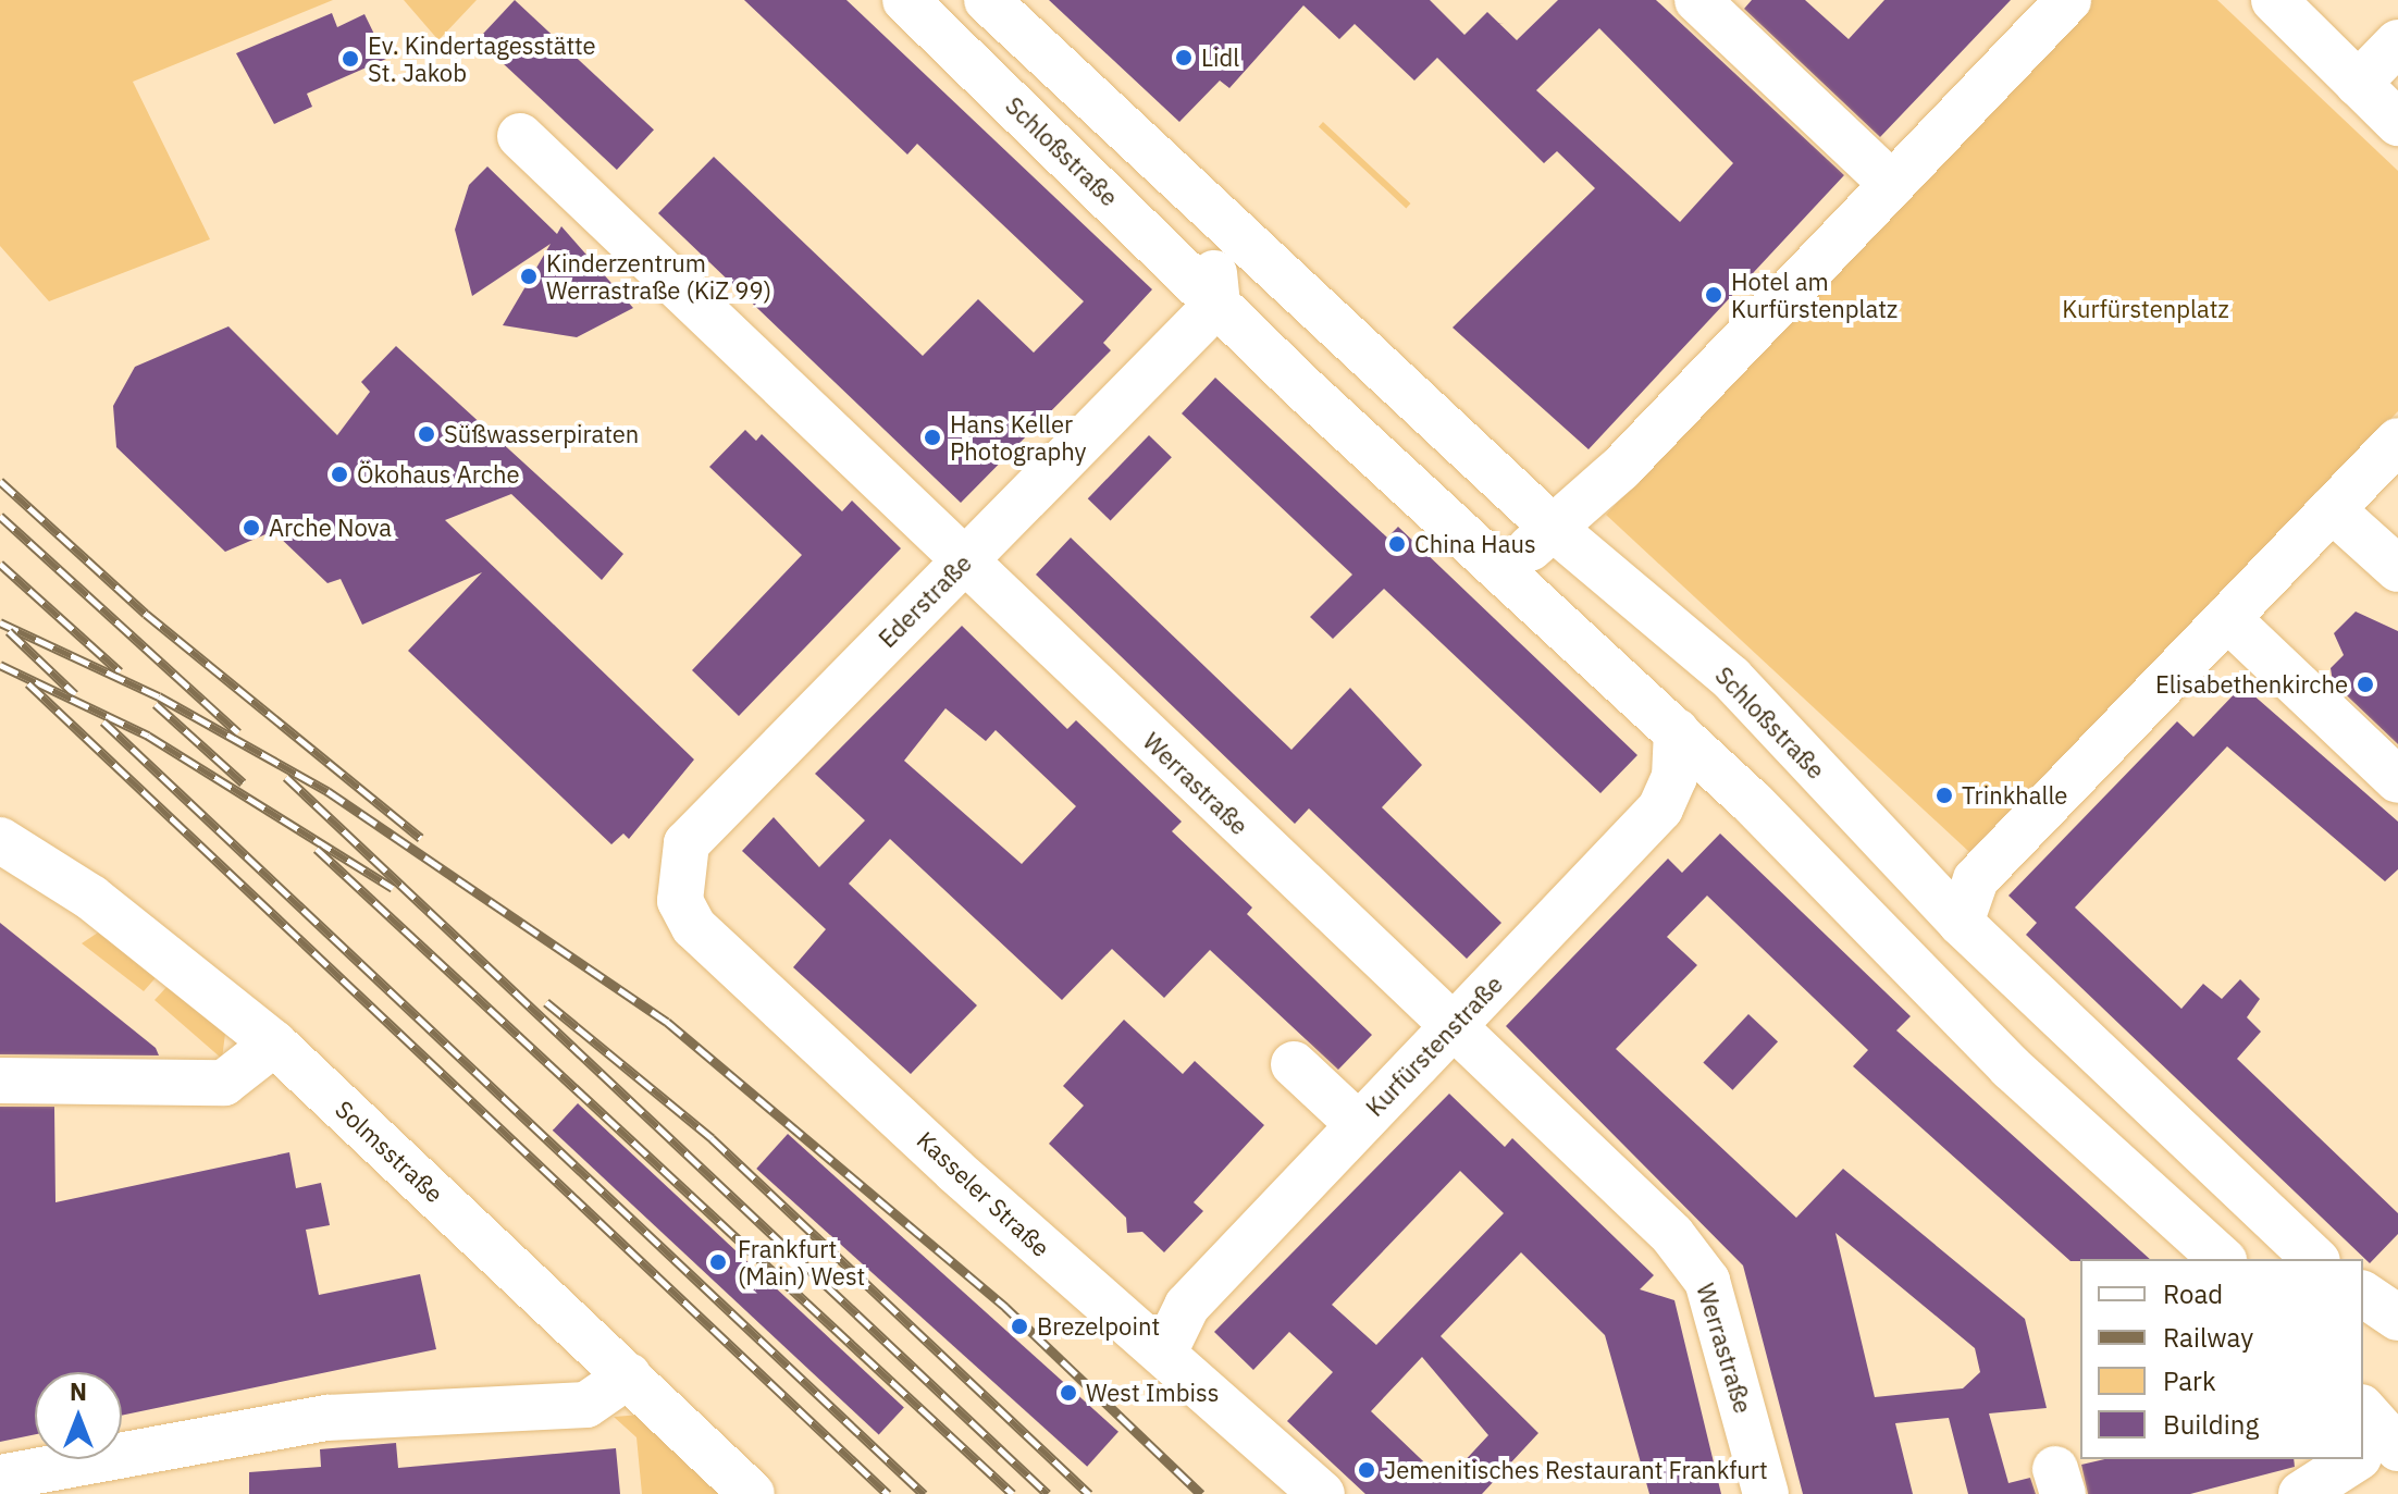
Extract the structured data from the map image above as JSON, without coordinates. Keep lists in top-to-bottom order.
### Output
{
  "streets": {
    "street": [
      "Schloßstraße",
      "Ederstraße",
      "Werrastraße",
      "Kurfürstenstraße",
      "Solmsstraße",
      "Kasseler Straße"
    ]
  },
  "crossings": [
    ["Schloßstraße", "Ederstraße"],
    ["Schloßstraße", "Kurfürstenstraße"],
    ["Ederstraße", "Werrastraße"],
    ["Ederstraße", "Kasseler Straße"],
    ["Werrastraße", "Kurfürstenstraße"],
    ["Kurfürstenstraße", "Kasseler Straße"]
  ],
  "parks": ["Kurfürstenplatz"],
  "places": [
    "Lidl",
    "Ev. Kindertagesstätte St. Jakob",
    "Kinderzentrum Werrastraße (KiZ 99)",
    "Hotel am Kurfürstenplatz",
    "Süßwasserpiraten",
    "Hans Keller Photography",
    "Ökohaus Arche",
    "Arche Nova",
    "China Haus",
    "Elisabethenkirche",
    "Trinkhalle",
    "Frankfurt (Main) West",
    "Brezelpoint",
    "West Imbiss",
    "Jemenitisches Restaurant Frankfurt"
  ],
  "legend": [
    "Road",
    "Railway",
    "Park",
    "Building"
  ],
  "north": "top"
}
